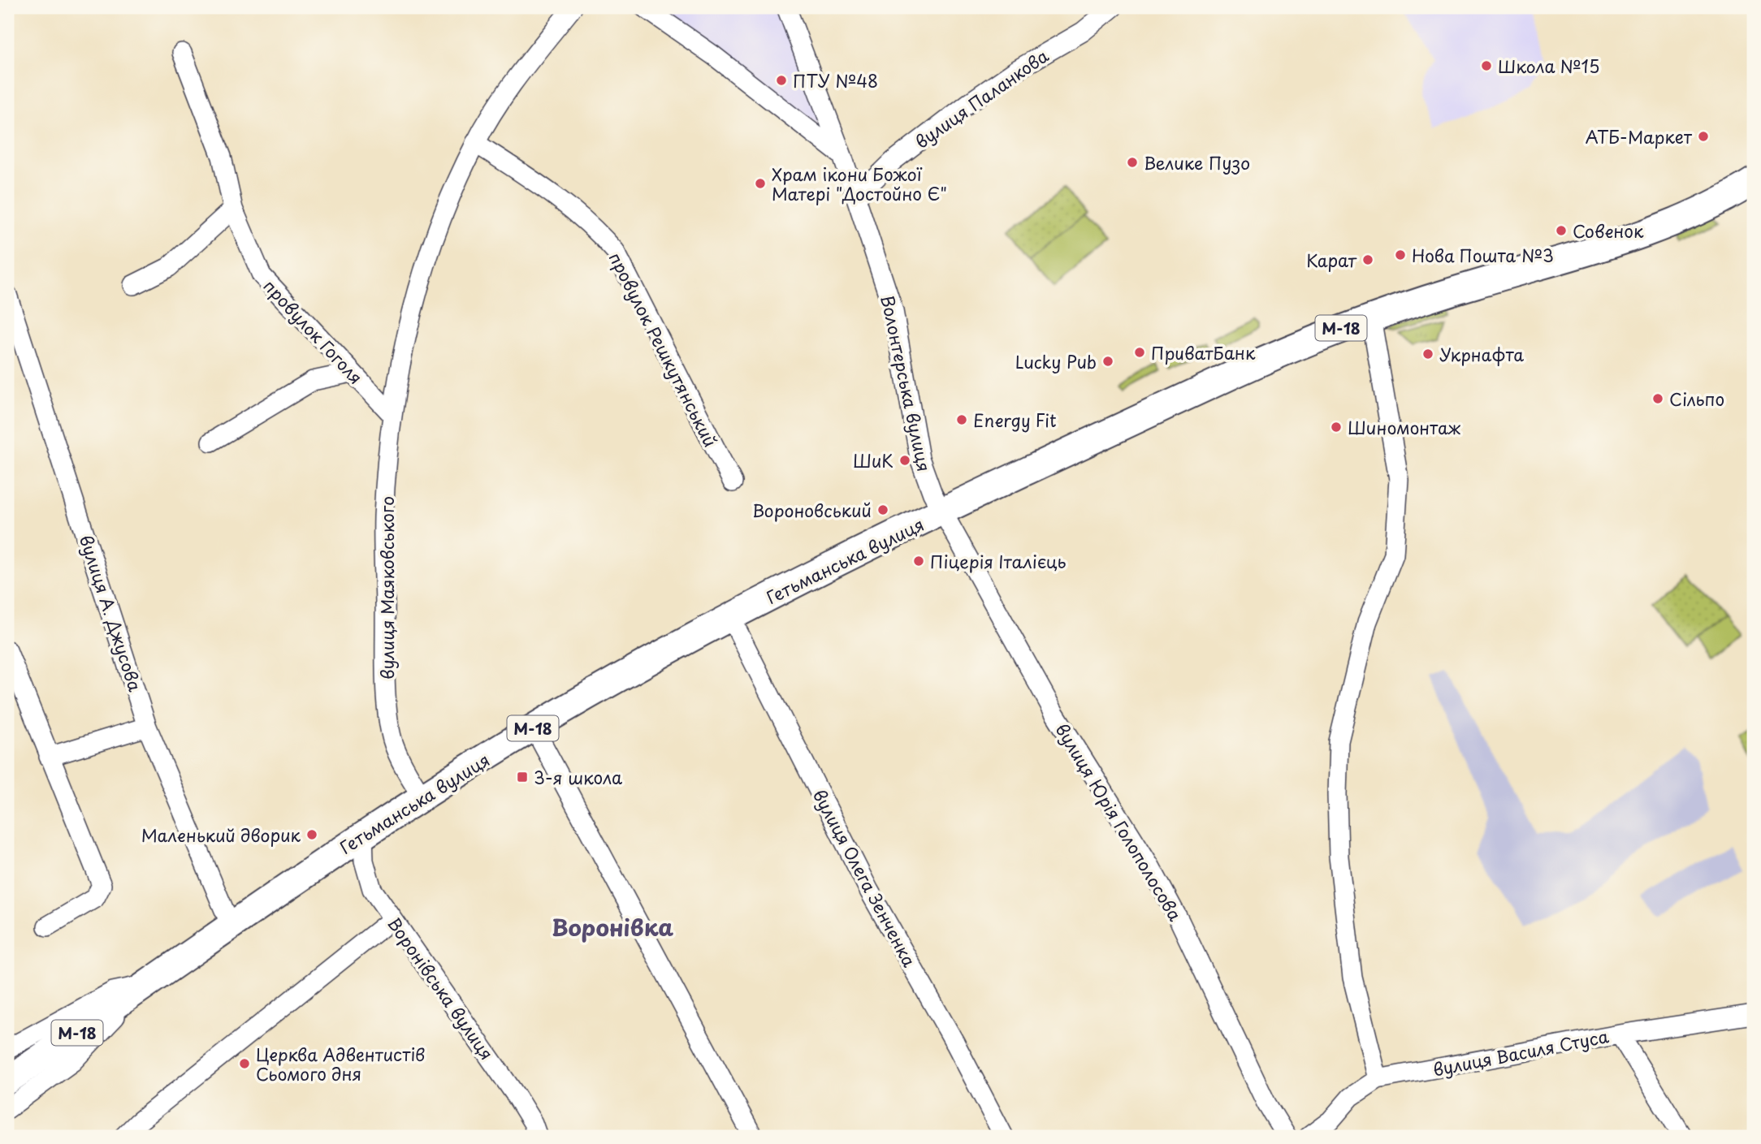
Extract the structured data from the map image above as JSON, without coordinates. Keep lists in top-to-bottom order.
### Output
{
  "streets": {
    "highway": ["М-18", "Гетьманська вулиця"],
    "street": [
      "вулиця Паланкова",
      "провулок Гоголя",
      "провулок Решкутянський",
      "Волонтерська вулиця",
      "вулиця Маяковського",
      "вулиця А. Джусова",
      "вулиця Юрія Голополосова",
      "вулиця Олега Зенченка",
      "Воронівська вулиця",
      "вулиця Василя Стуса"
    ]
  },
  "crossings": [
    ["вулиця Паланкова", "Волонтерська вулиця"],
    ["провулок Гоголя", "вулиця Маяковського"],
    ["провулок Решкутянський", "вулиця Маяковського"],
    ["Волонтерська вулиця", "Гетьманська вулиця"],
    ["Волонтерська вулиця", "вулиця Юрія Голополосова"],
    ["Гетьманська вулиця", "вулиця Маяковського"],
    ["Гетьманська вулиця", "вулиця А. Джусова"],
    ["Гетьманська вулиця", "вулиця Юрія Голополосова"],
    ["Гетьманська вулиця", "вулиця Олега Зенченка"],
    ["Гетьманська вулиця", "Воронівська вулиця"]
  ],
  "districts": ["Воронівка"],
  "places": {
    "other": [
      "Школа №15",
      "ПТУ №48",
      "АТБ-Маркет",
      "Велике Пузо",
      "Храм ікони Божої Матері \"Достойно Є\"",
      "Совенок",
      "Нова Пошта №3",
      "Карат",
      "ПриватБанк",
      "Укрнафта",
      "Lucky Pub",
      "Сільпо",
      "Energy Fit",
      "Шиномонтаж",
      "ШиК",
      "Вороновський",
      "Піцерія Італієць",
      "Маленький дворик",
      "Церква Адвентистів Сьомого дня"
    ],
    "transit": ["3-я школа"]
  }
}
